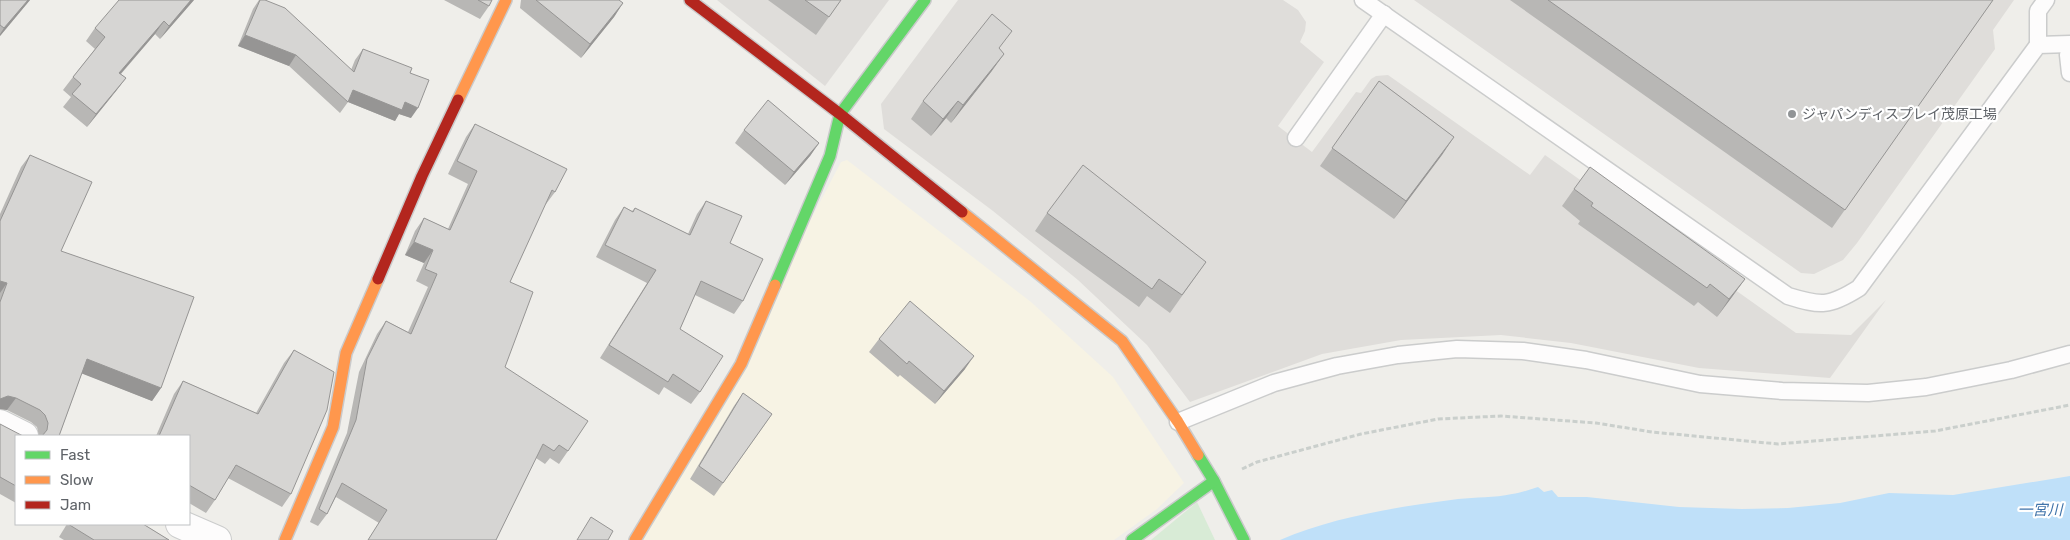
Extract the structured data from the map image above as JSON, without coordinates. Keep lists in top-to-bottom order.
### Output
{
  "water": ["一宮川"],
  "places": ["ジャパンディスプレイ茂原工場"],
  "legend": ["Fast", "Slow", "Jam"]
}
